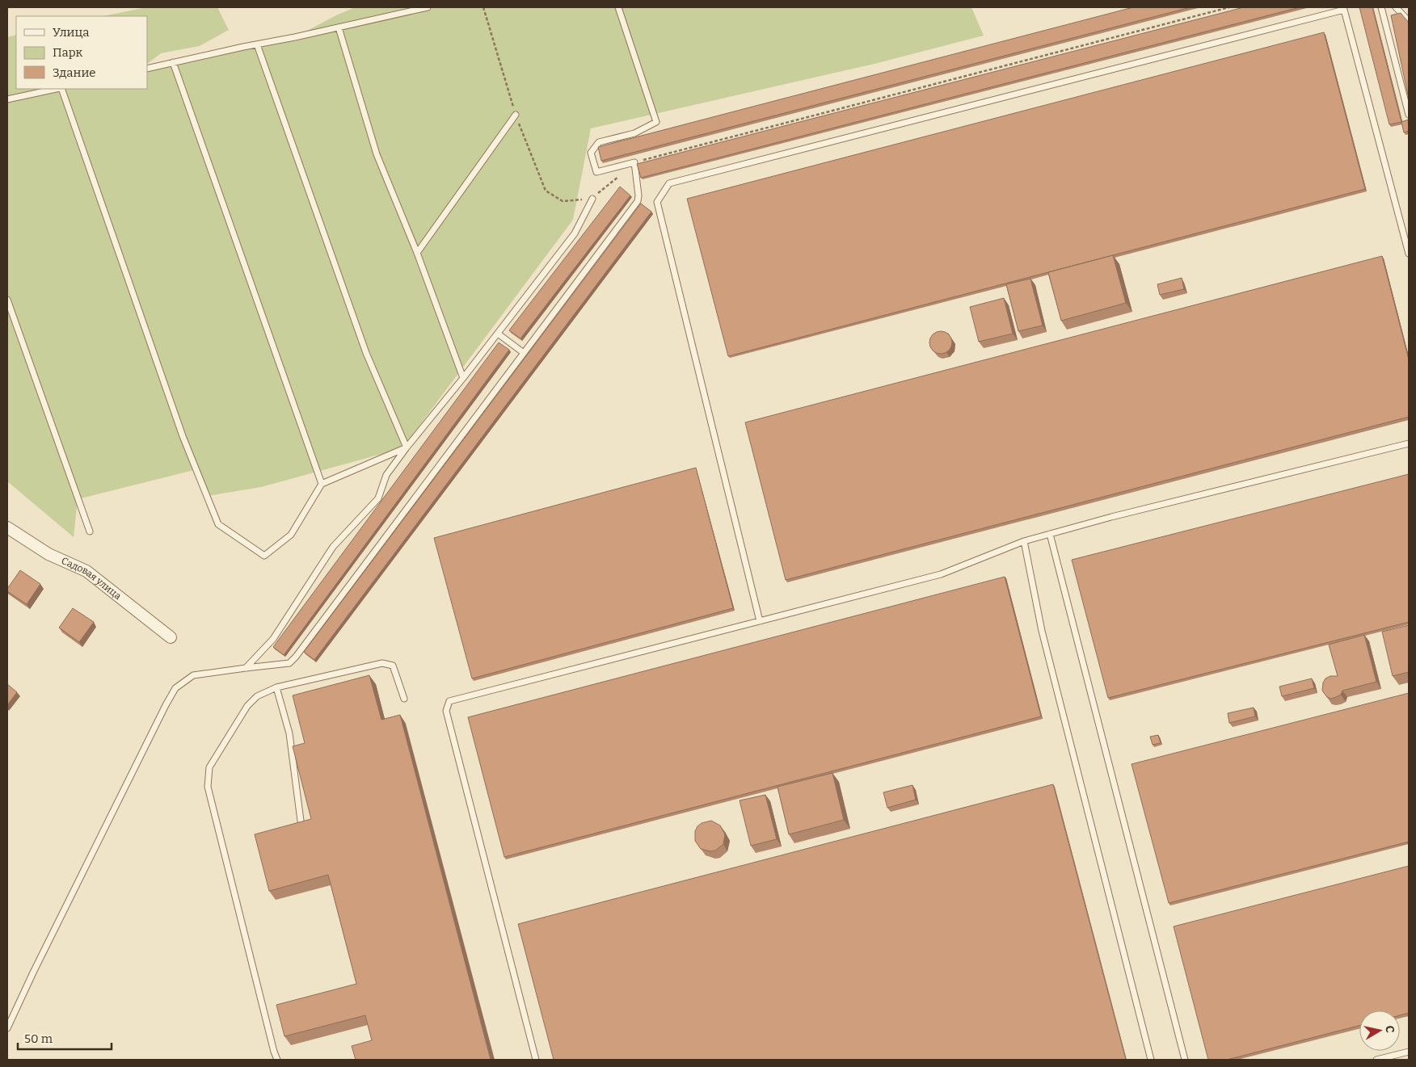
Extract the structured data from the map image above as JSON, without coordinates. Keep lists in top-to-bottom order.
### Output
{
  "streets": {
    "street": ["Садовая улица"]
  },
  "legend": ["Улица", "Парк", "Здание"],
  "scale_bar": "50 m",
  "north": "right"
}
